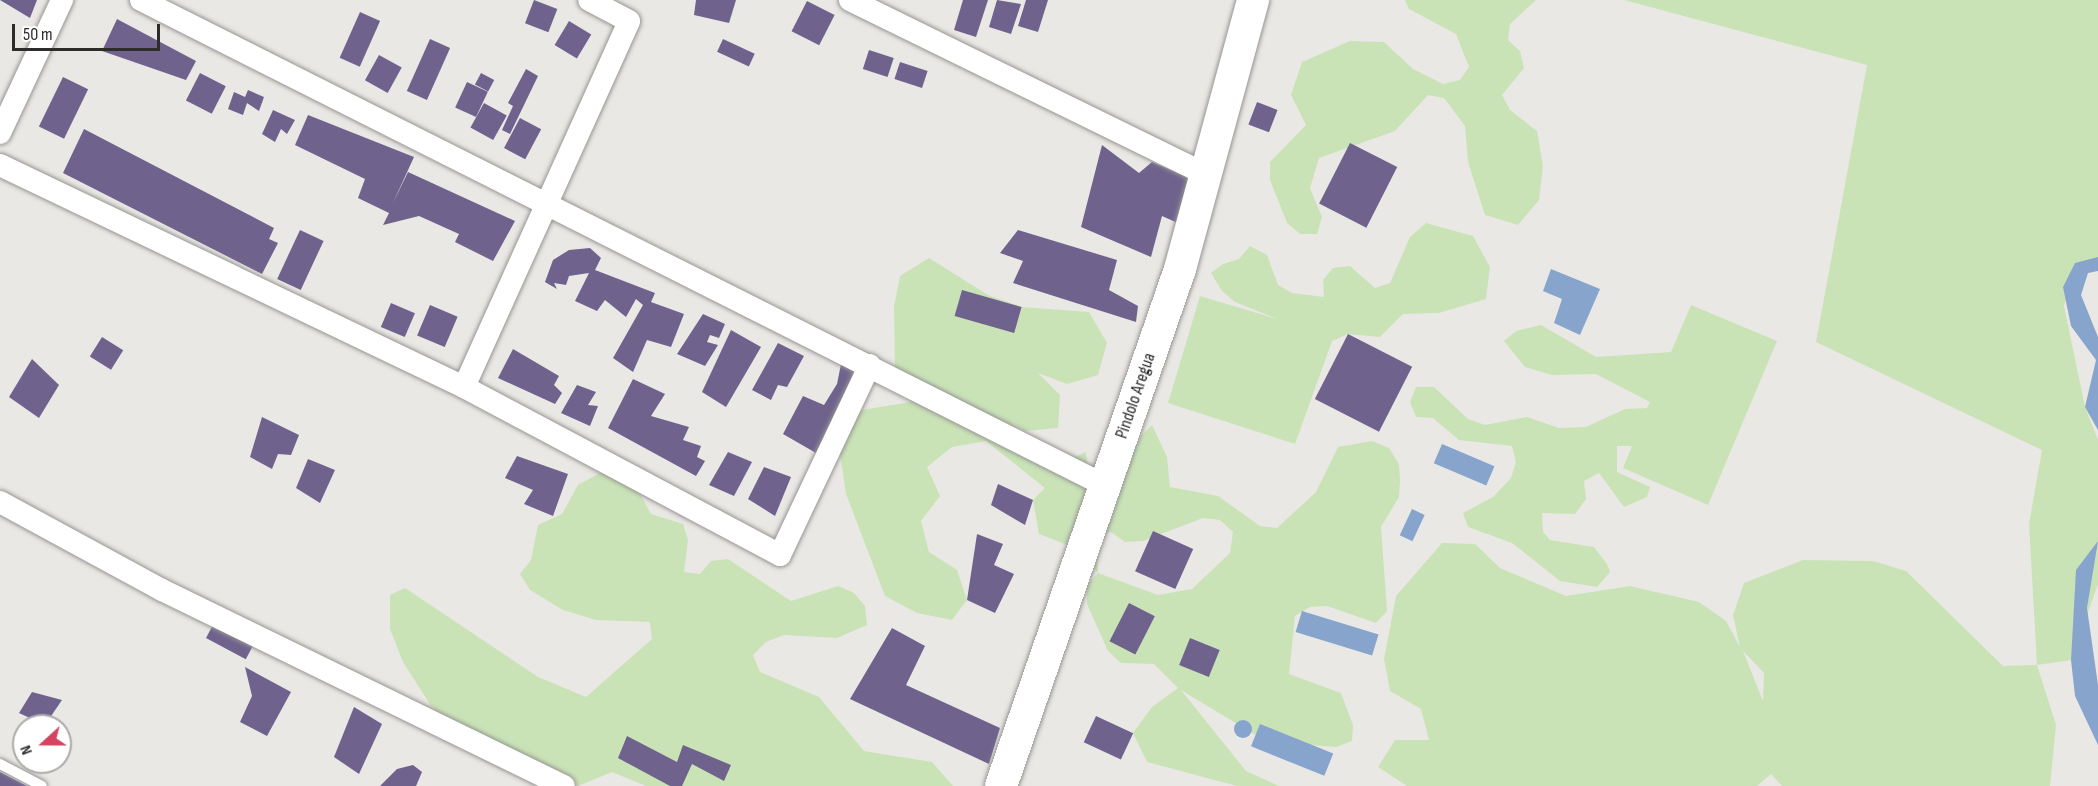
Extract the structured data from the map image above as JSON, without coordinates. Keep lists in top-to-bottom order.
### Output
{
  "streets": {
    "main road": ["Pindolo Aregua"]
  },
  "scale_bar": "50 m",
  "north": "left"
}
